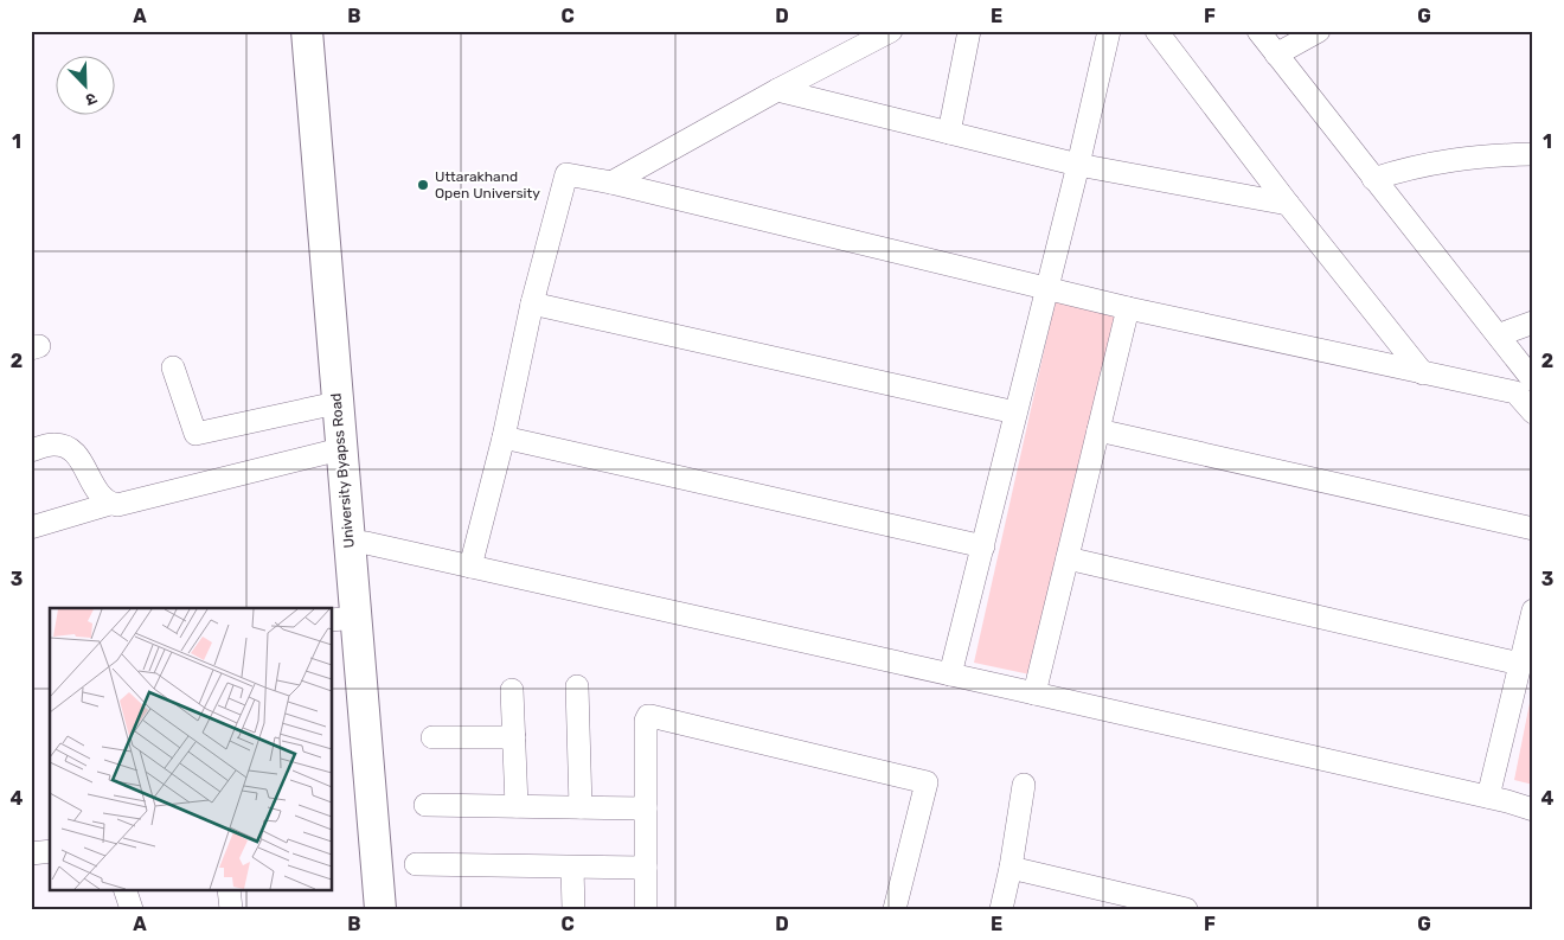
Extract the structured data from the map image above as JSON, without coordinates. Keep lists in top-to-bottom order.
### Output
{
  "streets": {
    "main road": ["University Byapss Road"]
  },
  "places": ["Uttarakhand Open University"],
  "north": "bottom right",
  "grid": {
    "columns": [
      "A",
      "B",
      "C",
      "D",
      "E",
      "F",
      "G"
    ],
    "rows": [
      "1",
      "2",
      "3",
      "4"
    ]
  }
}
